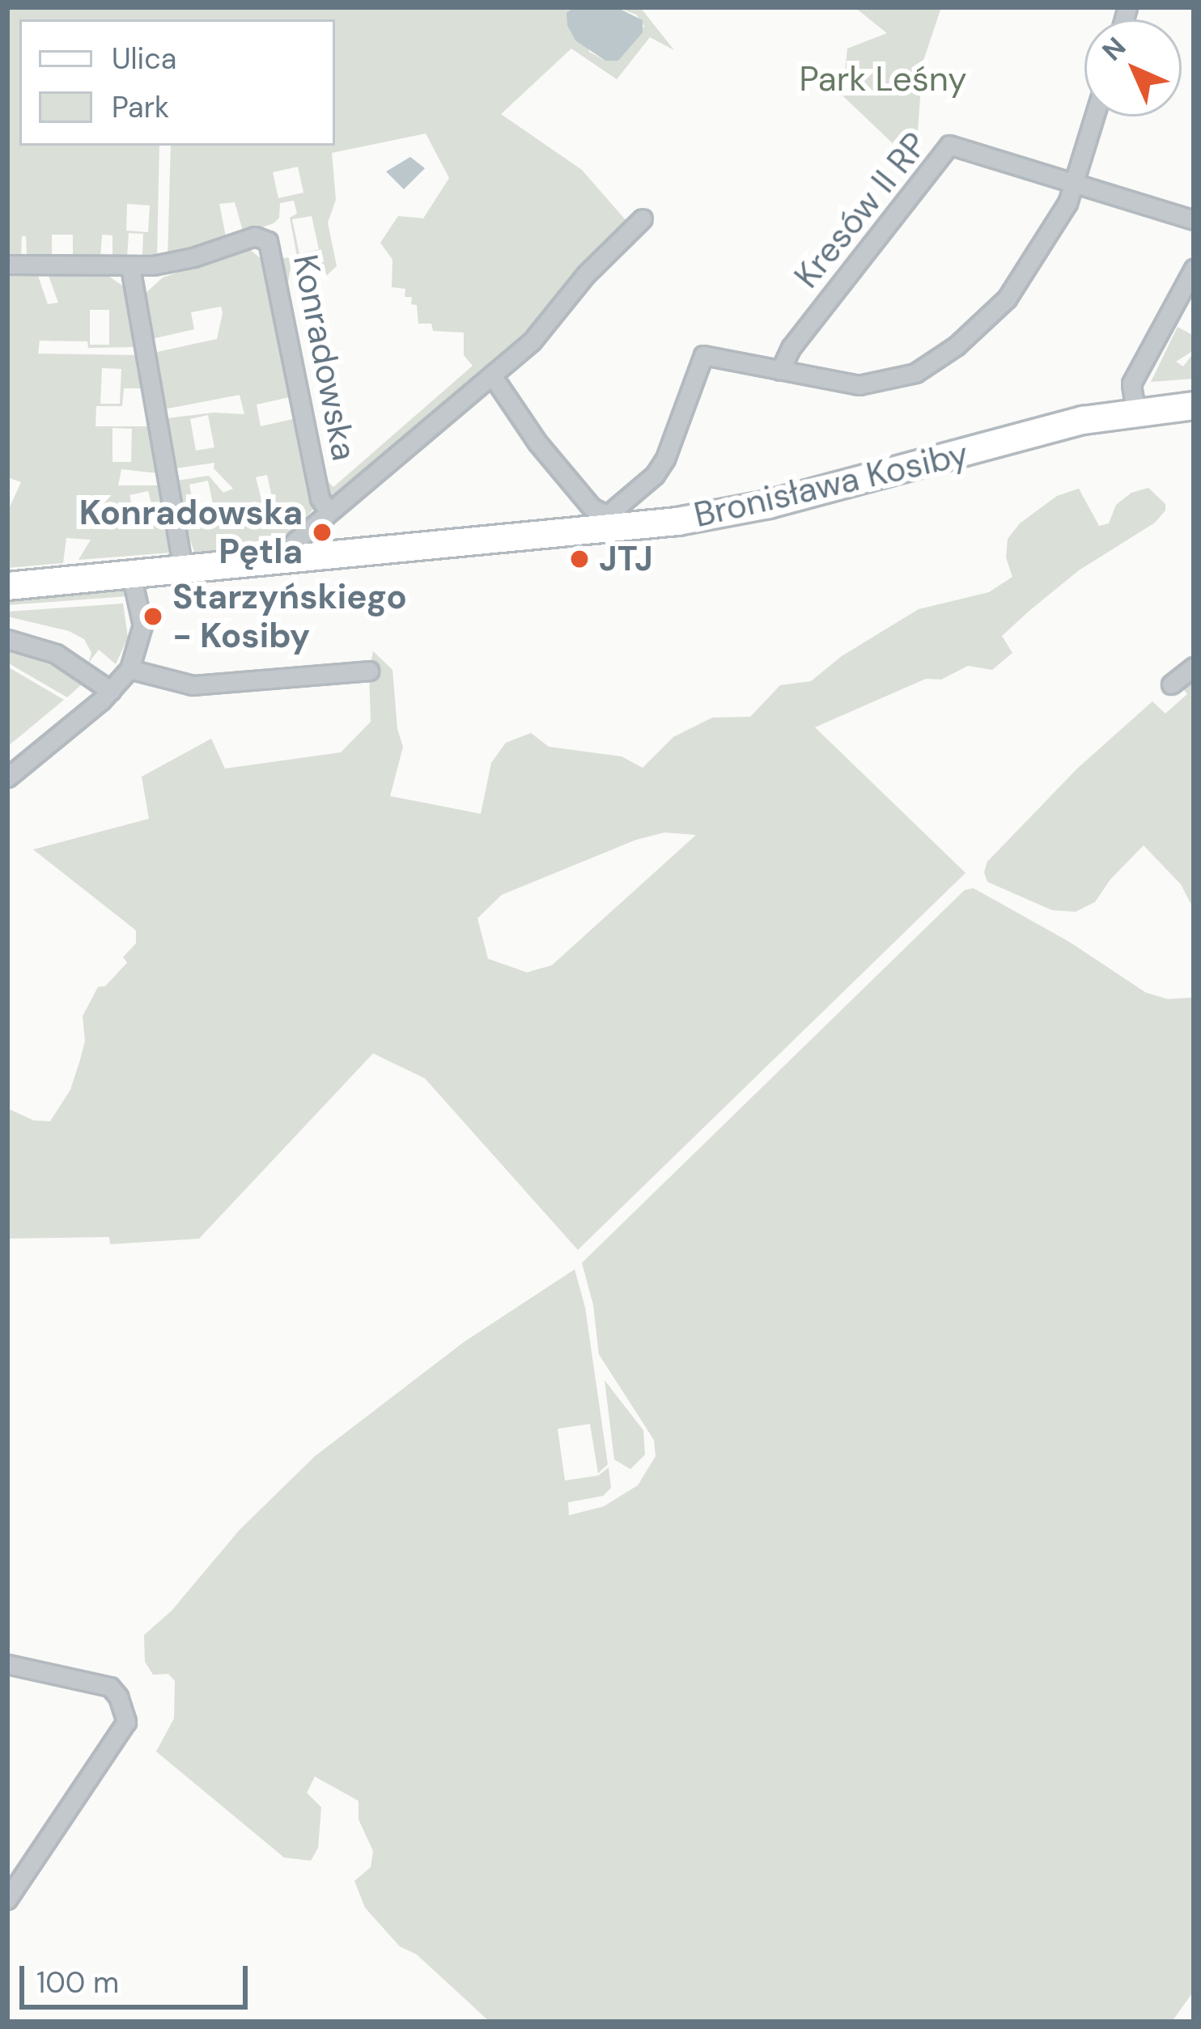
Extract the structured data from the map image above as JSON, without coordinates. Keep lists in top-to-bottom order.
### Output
{
  "streets": {
    "street": ["Kresów II RP", "Konradowska", "Bronisława Kosiby"]
  },
  "parks": ["Park Leśny"],
  "places": ["Konradowska Pętla", "JTJ", "Starzyńskiego - Kosiby"],
  "legend": ["Ulica", "Park"],
  "scale_bar": "100 m",
  "north": "top left"
}
